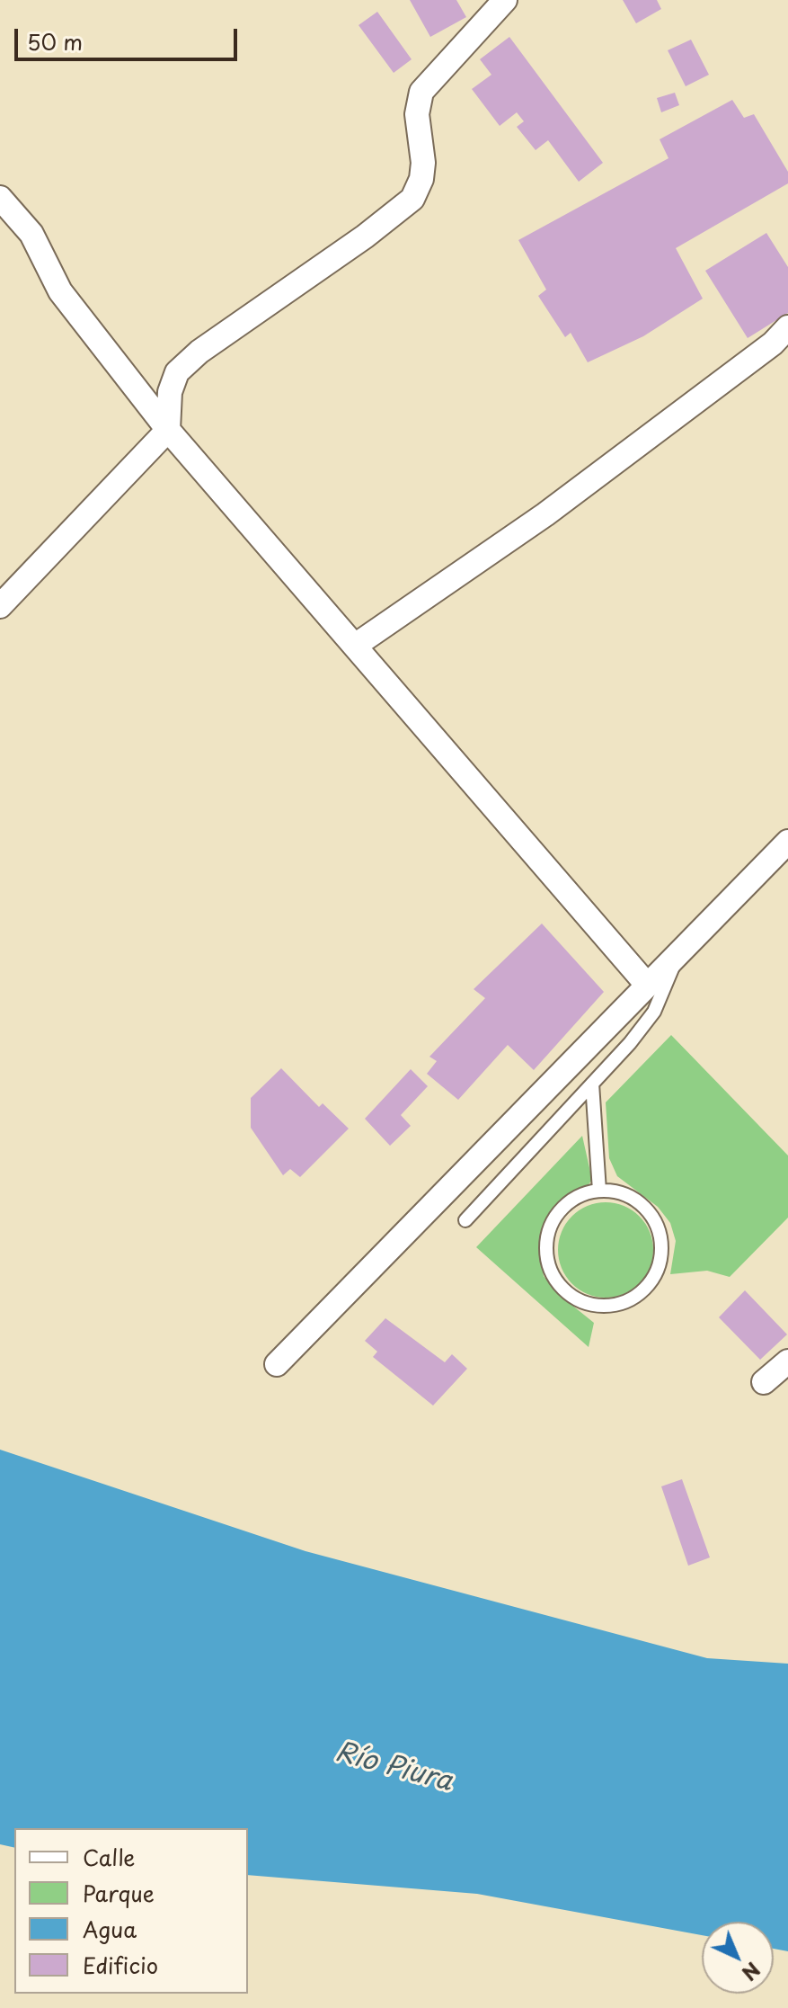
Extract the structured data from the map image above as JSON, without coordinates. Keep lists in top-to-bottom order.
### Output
{
  "water": ["Río Piura"],
  "legend": [
    "Calle",
    "Parque",
    "Agua",
    "Edificio"
  ],
  "scale_bar": "50 m",
  "north": "bottom right"
}
